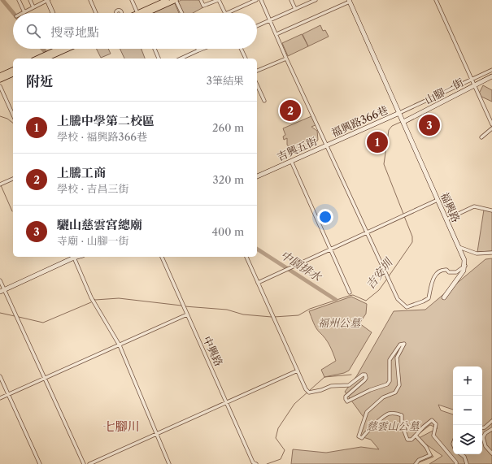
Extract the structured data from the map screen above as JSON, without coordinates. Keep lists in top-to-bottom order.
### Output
{
  "streets": {
    "street": [
      "山腳一街",
      "福興路366巷",
      "吉興五街",
      "福興路",
      "中興路"
    ]
  },
  "crossings": [
    ["山腳一街", "福興路"],
    ["福興路366巷", "吉興五街"],
    ["福興路366巷", "福興路"]
  ],
  "districts": ["七腳川"],
  "water": ["中園排水", "吉安圳"],
  "parks": ["福州公墓", "慈雲山公墓"],
  "page": {
    "search": "搜尋地點",
    "heading": ["附近", "3筆結果"],
    "pins": ["2", "3", "1"],
    "list": [
      {
        "mark": "1",
        "name": "上騰中學第二校區",
        "note": "學校 · 福興路366巷",
        "value": "260 m"
      },
      {
        "mark": "2",
        "name": "上騰工商",
        "note": "學校 · 吉昌三街",
        "value": "320 m"
      },
      {
        "mark": "3",
        "name": "驪山慈雲宮總廟",
        "note": "寺廟 · 山腳一街",
        "value": "400 m"
      }
    ],
    "map_buttons": ["+", "−"]
  }
}
